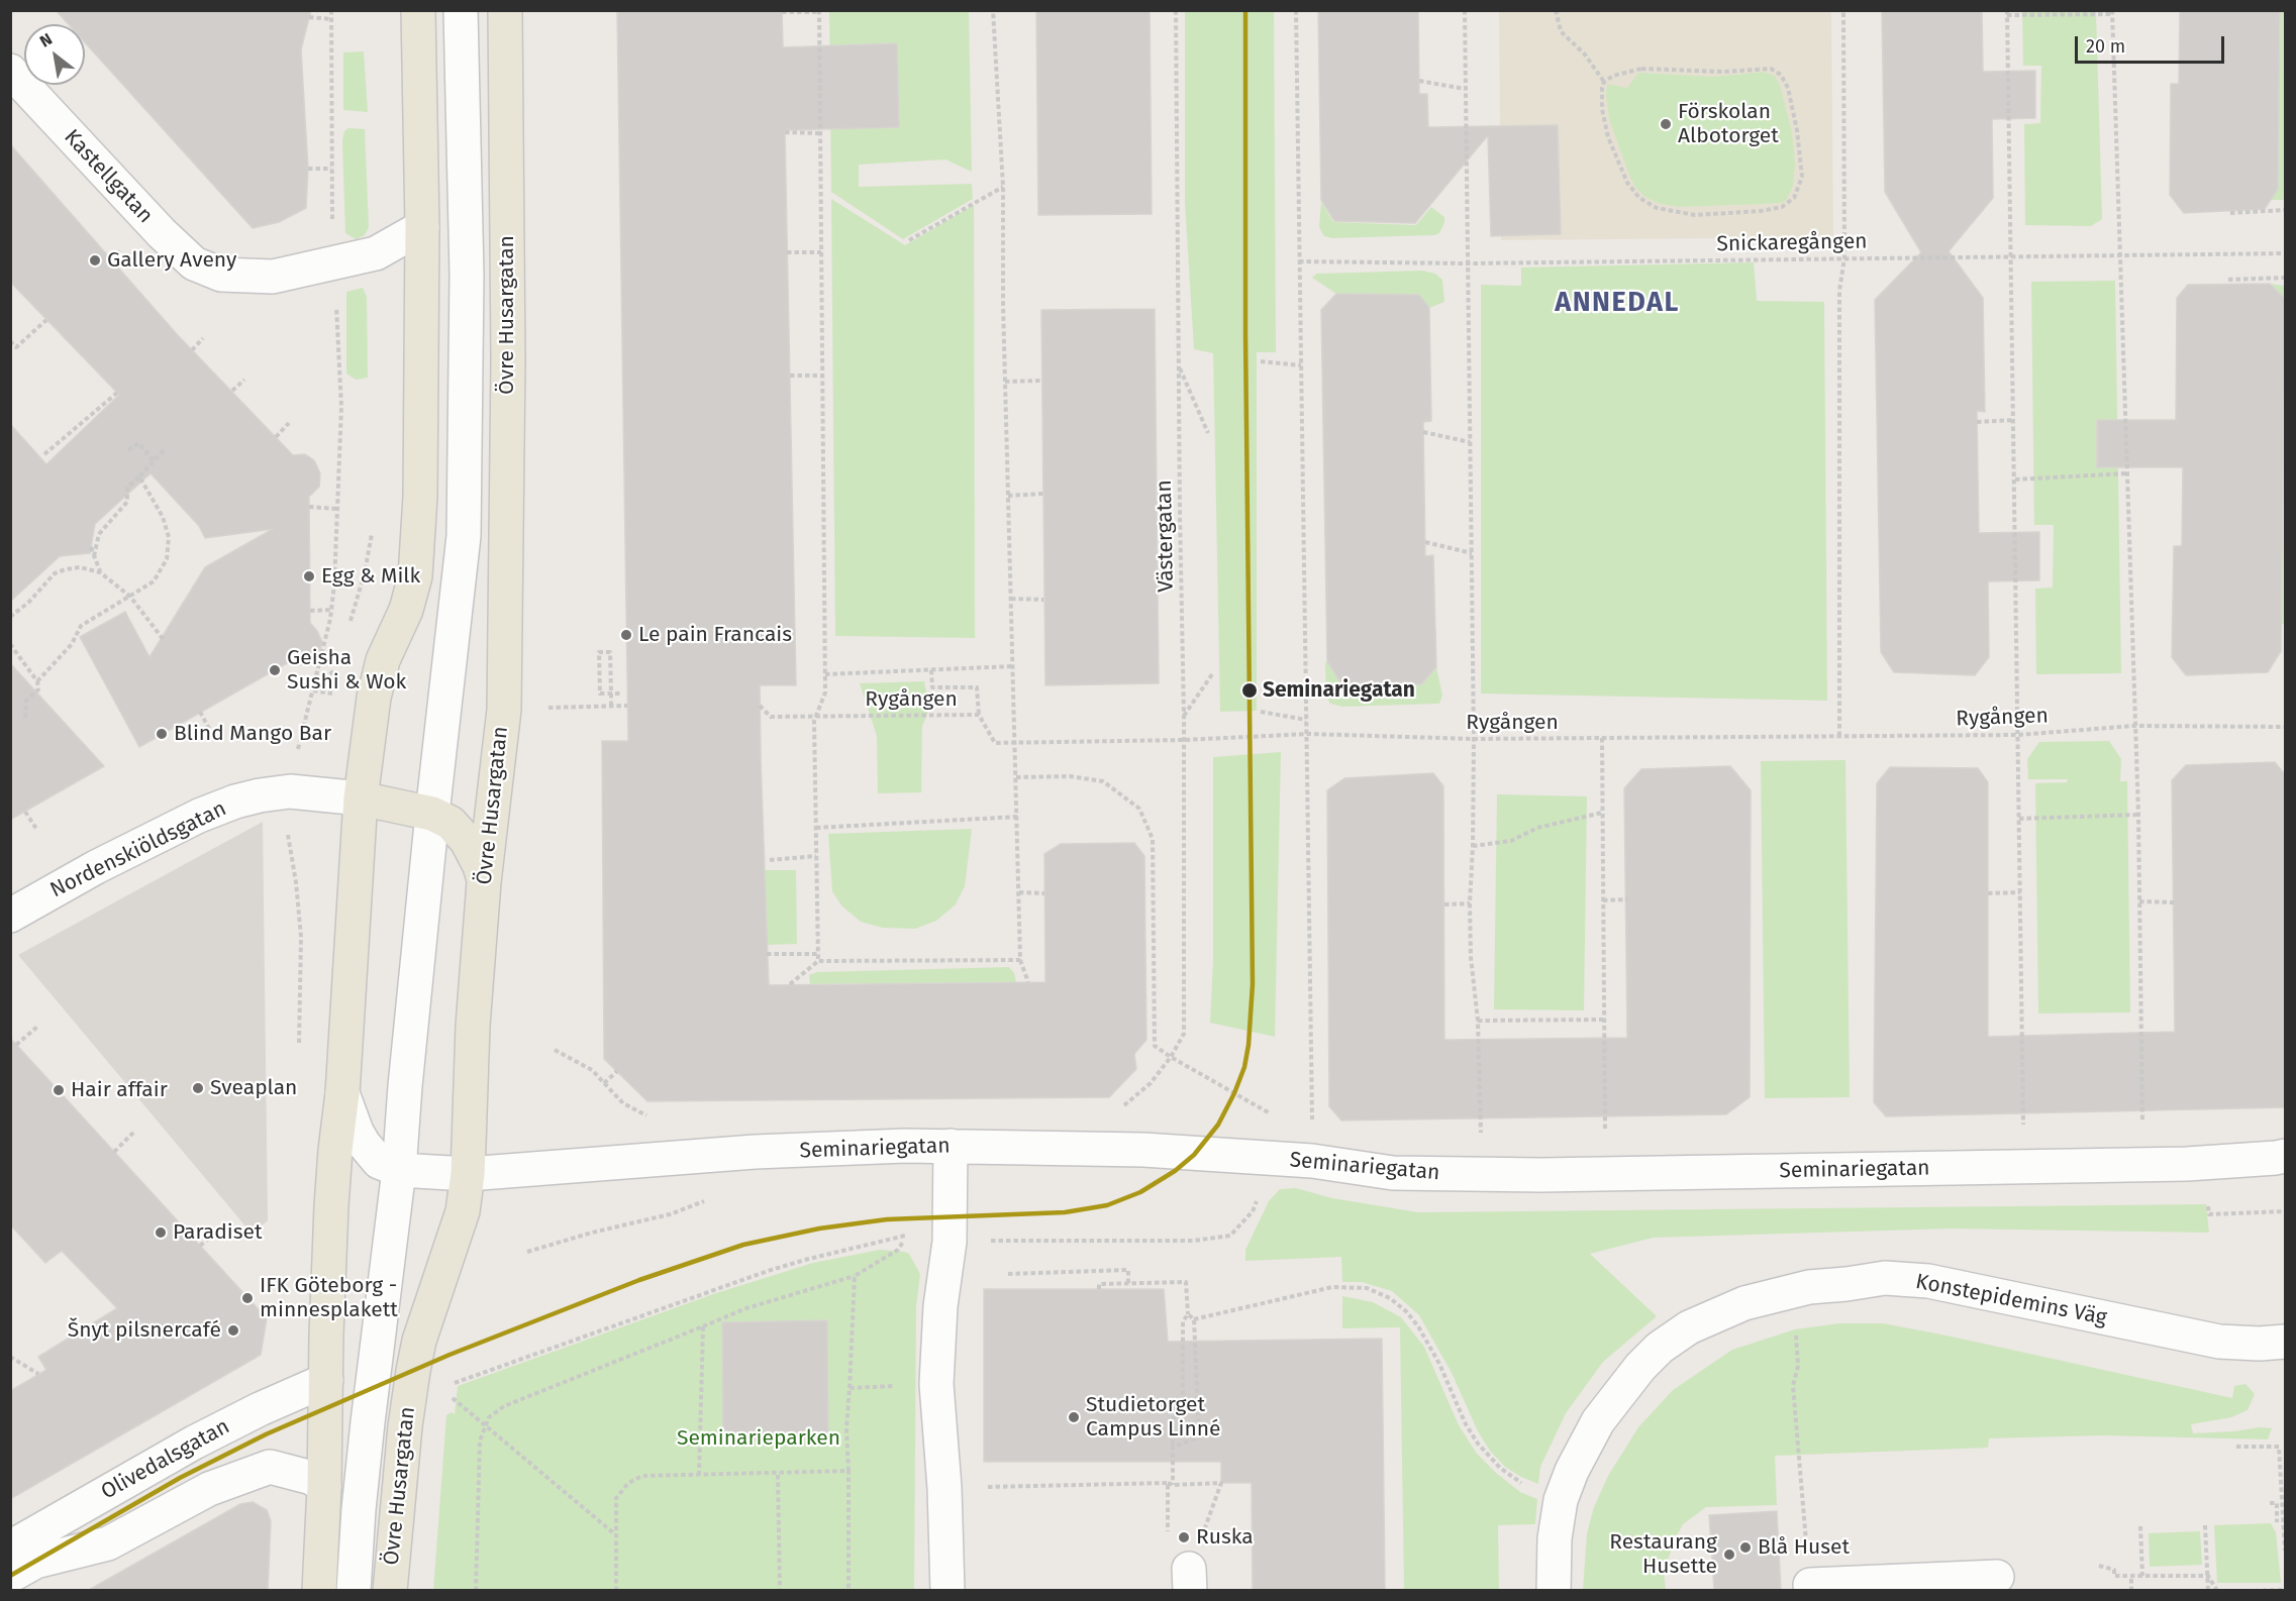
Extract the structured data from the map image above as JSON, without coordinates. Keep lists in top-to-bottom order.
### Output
{
  "streets": {
    "main road": ["Övre Husargatan", "Nordenskiöldsgatan"],
    "street": [
      "Kastellgatan",
      "Seminariegatan",
      "Konstepidemins Väg",
      "Olivedalsgatan"
    ],
    "path": ["Snickaregången", "Västergatan", "Rygången"]
  },
  "crossings": [
    ["Övre Husargatan", "Nordenskiöldsgatan"],
    ["Övre Husargatan", "Seminariegatan"],
    ["Västergatan", "Rygången"]
  ],
  "districts": ["ANNEDAL"],
  "parks": ["Seminarieparken"],
  "places": [
    "Förskolan Albotorget",
    "Gallery Aveny",
    "Egg & Milk",
    "Le pain Francais",
    "Geisha Sushi & Wok",
    "Seminariegatan",
    "Blind Mango Bar",
    "Sveaplan",
    "Hair affair",
    "Paradiset",
    "IFK Göteborg - minnesplakett",
    "Šnyt pilsnercafé",
    "Studietorget Campus Linné",
    "Ruska",
    "Blå Huset",
    "Restaurang Husette"
  ],
  "scale_bar": "20 m",
  "north": "top left"
}
